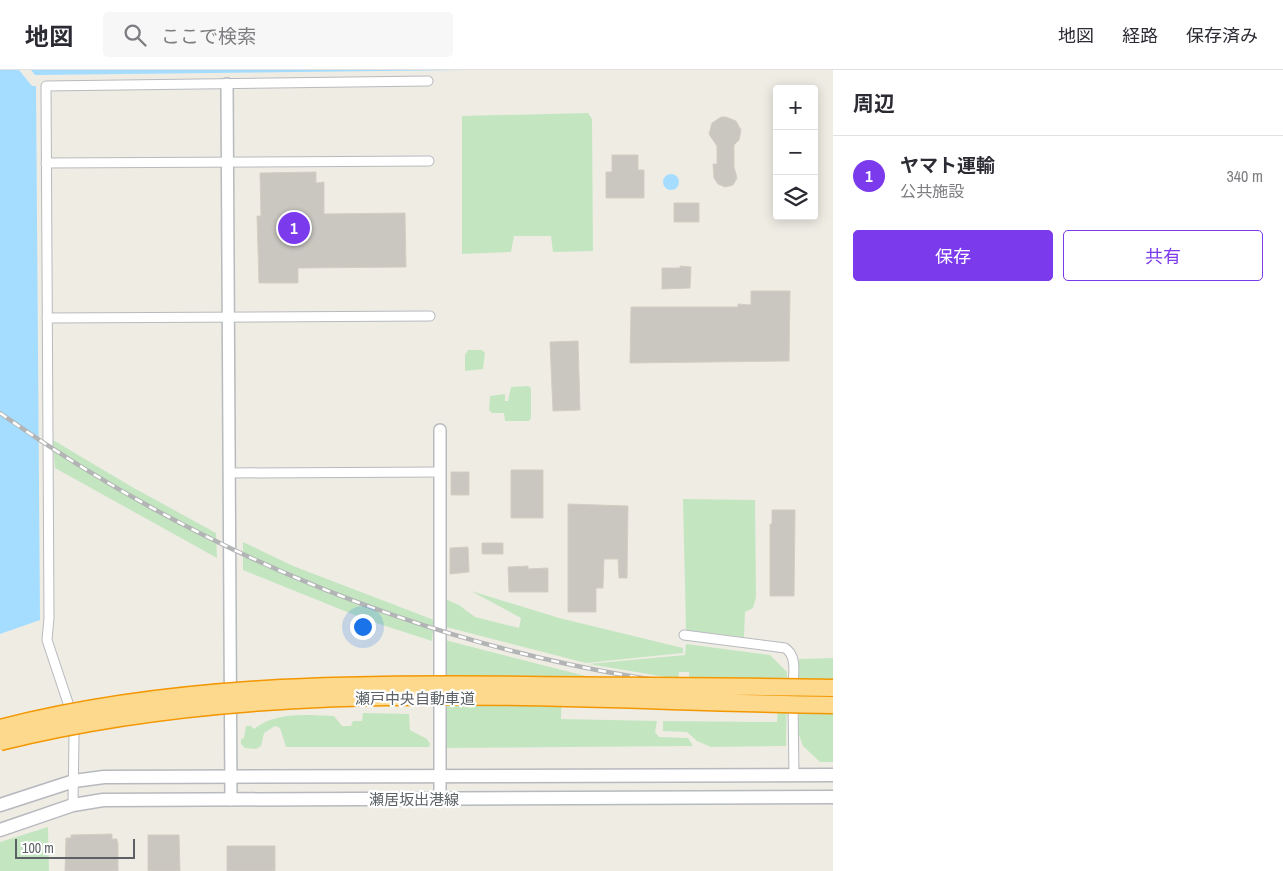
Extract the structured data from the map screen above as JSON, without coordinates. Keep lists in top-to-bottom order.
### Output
{
  "streets": {
    "highway": ["瀬戸中央自動車道"],
    "main road": ["瀬居坂出港線"]
  },
  "scale_bar": "100 m",
  "page": {
    "header": "地図",
    "search": "ここで検索",
    "nav": ["地図", "経路", "保存済み"],
    "heading": "周辺",
    "map_buttons": ["+", "−"],
    "list": [
      {
        "mark": "1",
        "name": "ヤマト運輸",
        "note": "公共施設",
        "value": "340 m"
      }
    ],
    "pins": "1",
    "buttons": ["保存", "共有"],
    "scale": "100 m"
  }
}
